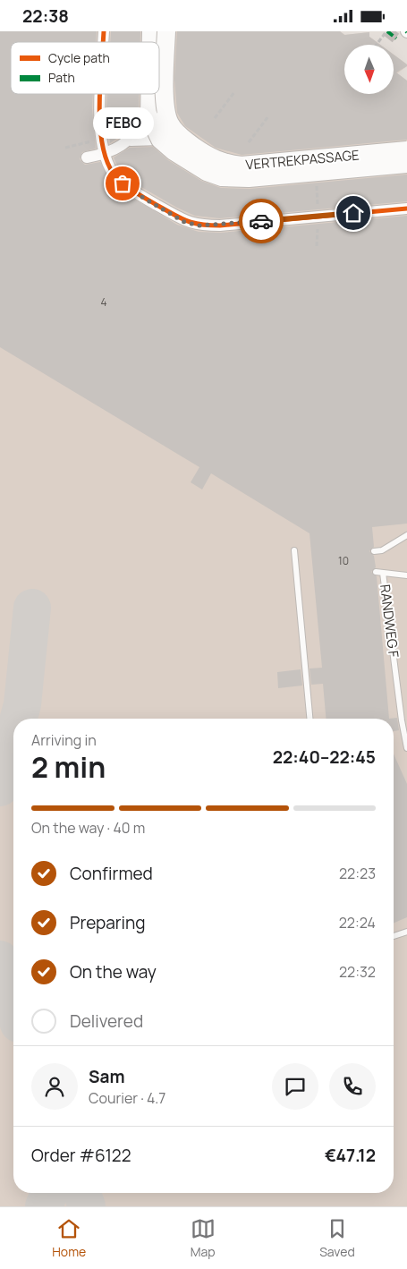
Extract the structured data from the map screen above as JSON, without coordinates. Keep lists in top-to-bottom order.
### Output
{
  "streets": {
    "main road": ["VERTREKPASSAGE"],
    "lane": ["RANDWEG F"]
  },
  "places": ["FEBO"],
  "house_numbers": ["4", "10"],
  "legend": ["Cycle path", "Path"],
  "north": "bottom",
  "page": {
    "status": "22:38",
    "bubble": "FEBO",
    "heading": ["2 min", "Arriving in", "22:40–22:45"],
    "panel": [
      "Sam",
      "Courier · 4.7",
      "Order #6122",
      "€47.12"
    ],
    "bar": "On the way · 40 m",
    "list": [
      ["Confirmed", "22:23"],
      ["Preparing", "22:24"],
      ["On the way", "22:32"],
      "Delivered"
    ],
    "tabs": ["Home", "Map", "Saved"]
  }
}
